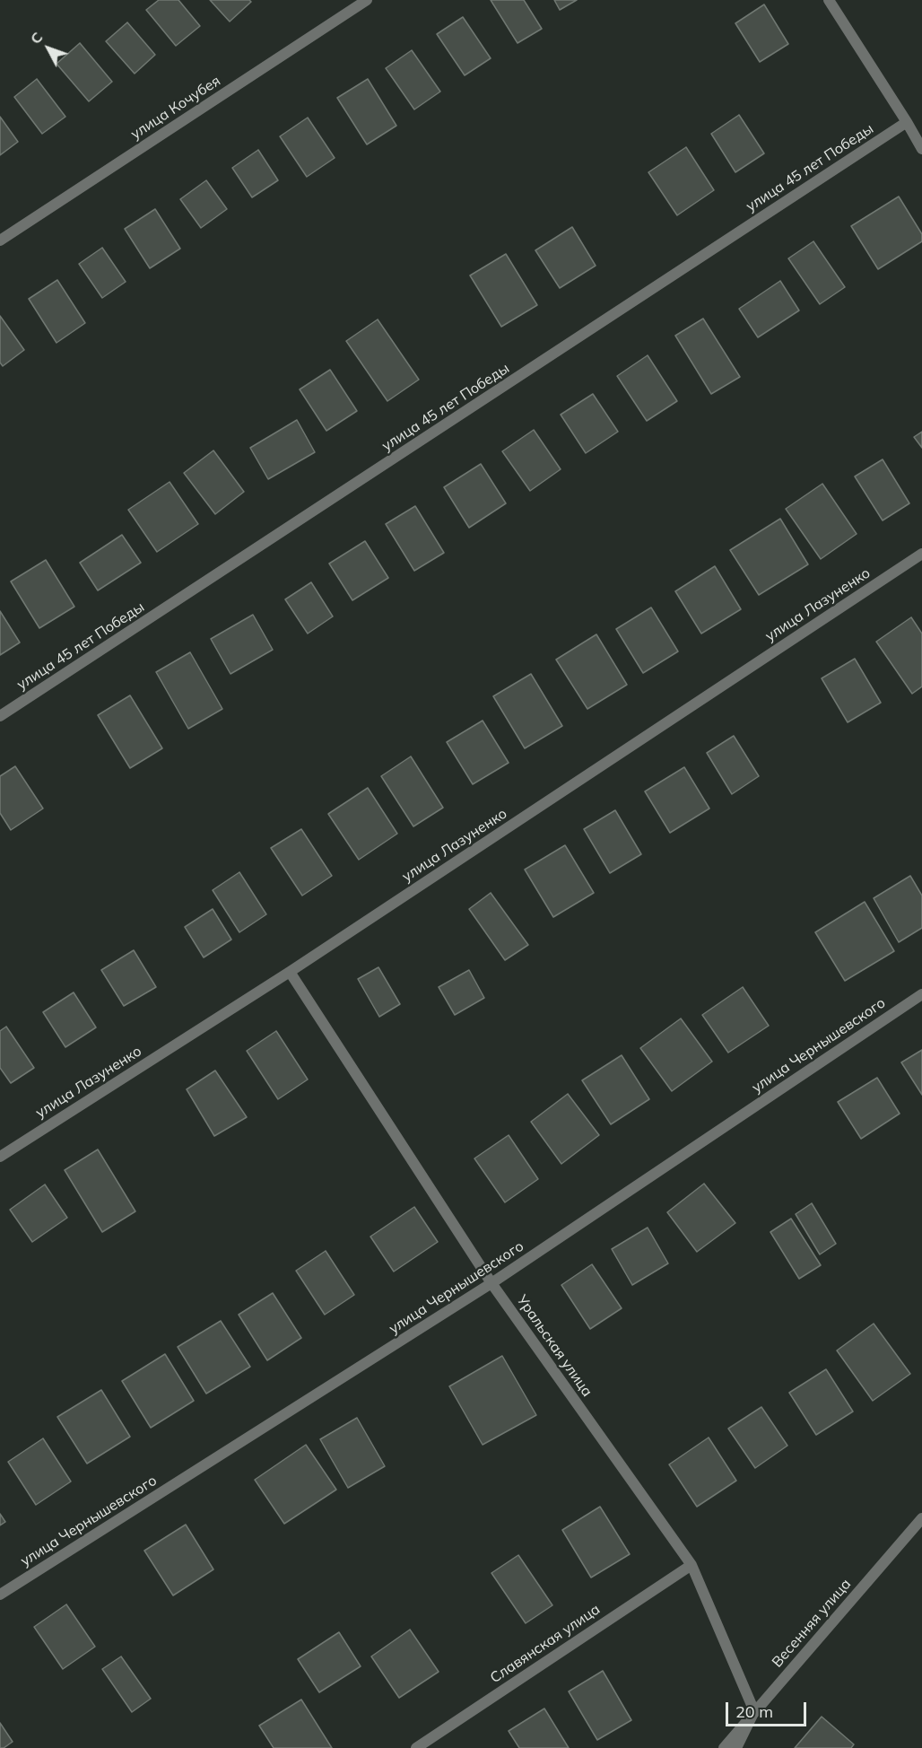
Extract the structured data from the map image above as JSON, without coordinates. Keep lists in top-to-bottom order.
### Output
{
  "streets": {
    "street": [
      "улица Кочубея",
      "улица 45 лет Победы",
      "улица Лазуненко",
      "улица Чернышевского",
      "Уральская улица",
      "Весенняя улица",
      "Славянская улица"
    ]
  },
  "crossings": [
    ["улица Лазуненко", "Уральская улица"],
    ["улица Чернышевского", "Уральская улица"],
    ["Уральская улица", "Весенняя улица"],
    ["Уральская улица", "Славянская улица"]
  ],
  "scale_bar": "20 m",
  "north": "top left"
}
